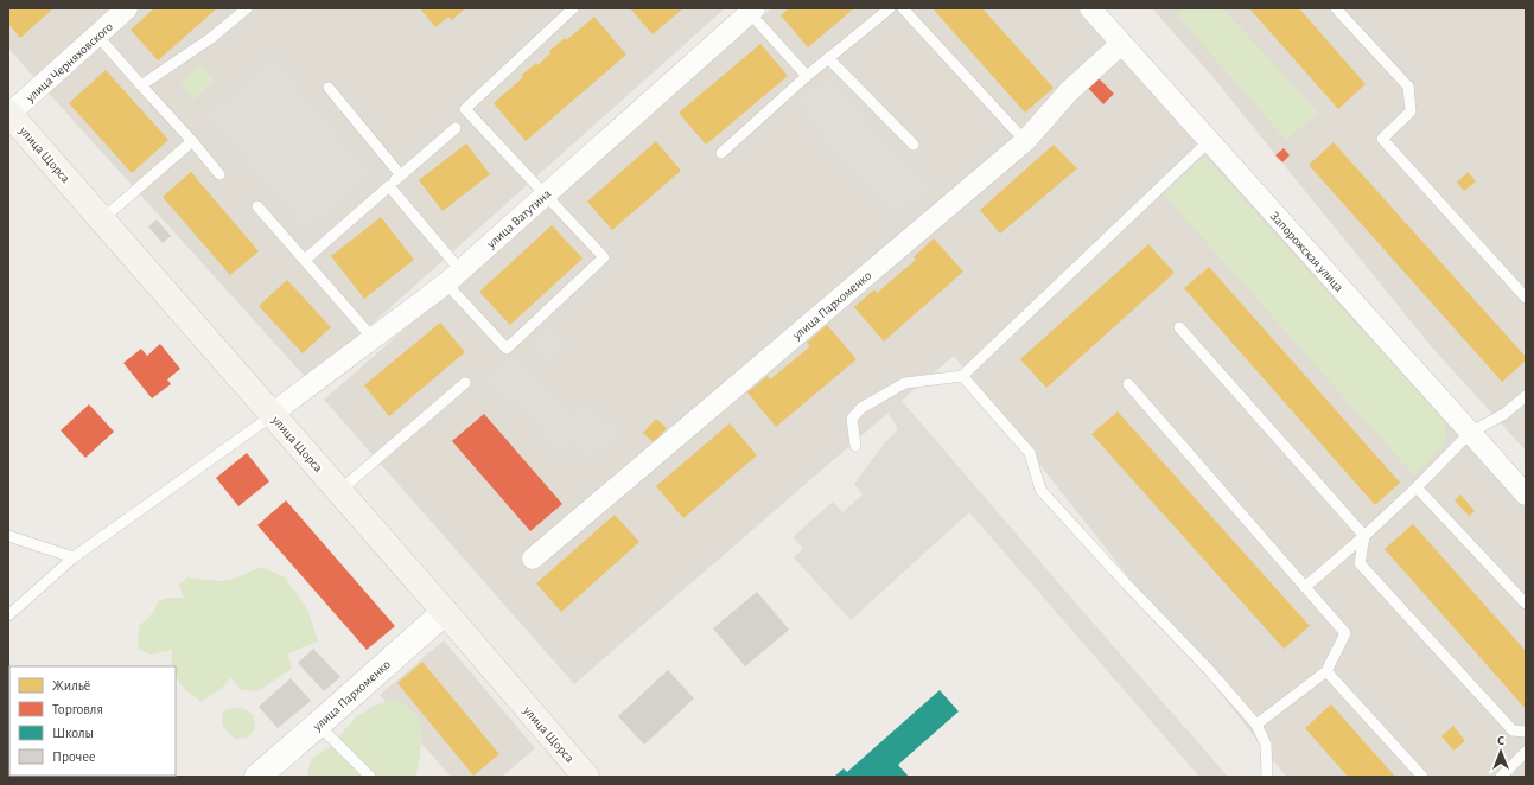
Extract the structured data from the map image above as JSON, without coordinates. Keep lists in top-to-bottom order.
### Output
{
  "streets": {
    "main road": ["улица Щорса"],
    "street": [
      "улица Черняховского",
      "улица Ватутина",
      "Запорожская улица",
      "улица Пархоменко"
    ]
  },
  "crossings": [
    ["улица Черняховского", "улица Щорса"],
    ["улица Щорса", "улица Ватутина"],
    ["улица Щорса", "улица Пархоменко"],
    ["Запорожская улица", "улица Пархоменко"]
  ],
  "legend": [
    "Жильё",
    "Торговля",
    "Школы",
    "Прочее"
  ],
  "north": "top"
}
